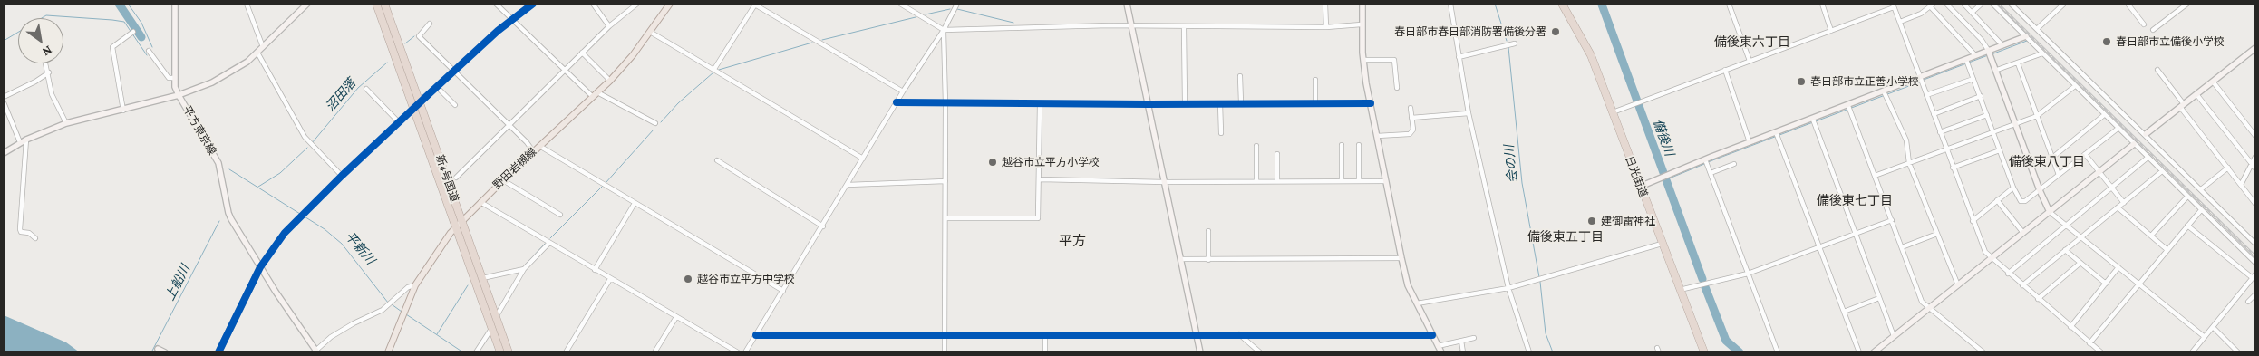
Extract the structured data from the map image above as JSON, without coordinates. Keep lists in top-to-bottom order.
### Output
{
  "streets": {
    "highway": ["日光街道", "新4号国道"],
    "main road": ["野田岩槻線"],
    "street": ["平方東京線"]
  },
  "crossings": [
    ["野田岩槻線", "新4号国道"]
  ],
  "districts": [
    "備後東六丁目",
    "備後東八丁目",
    "備後東七丁目",
    "備後東五丁目",
    "平方"
  ],
  "water": [
    "沼田落",
    "備後川",
    "会の川",
    "平新川",
    "上船川"
  ],
  "places": [
    "春日部市春日部消防署備後分署",
    "春日部市立備後小学校",
    "春日部市立正善小学校",
    "越谷市立平方小学校",
    "建御雷神社",
    "越谷市立平方中学校"
  ],
  "north": "bottom right"
}
